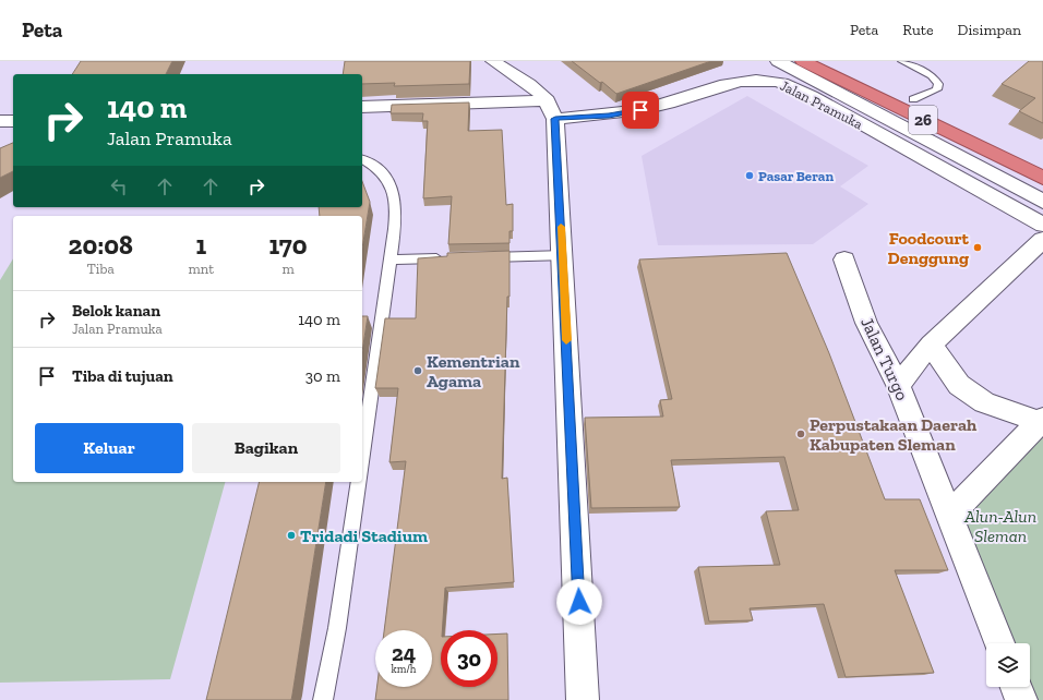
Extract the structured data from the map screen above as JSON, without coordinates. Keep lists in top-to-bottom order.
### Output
{
  "streets": {
    "highway": ["26"],
    "street": ["Jalan Pramuka", "Jalan Turgo"]
  },
  "parks": ["Alun-Alun Sleman"],
  "places": [
    "Pasar Beran",
    "Foodcourt Denggung",
    "Kementrian Agama",
    "Perpustakaan Daerah Kabupaten Sleman",
    "Tridadi Stadium"
  ],
  "page": {
    "header": "Peta",
    "nav": ["Peta", "Rute", "Disimpan"],
    "turn": ["140 m", "Jalan Pramuka"],
    "eta": [
      "20:08",
      "Tiba",
      "1",
      "mnt",
      "170",
      "m"
    ],
    "list": [
      {
        "name": "Belok kanan",
        "note": "Jalan Pramuka",
        "value": "140 m"
      },
      {
        "name": "Tiba di tujuan",
        "value": "30 m"
      }
    ],
    "buttons": ["Keluar", "Bagikan"],
    "speed": "24 km/h",
    "limit": "30"
  }
}
